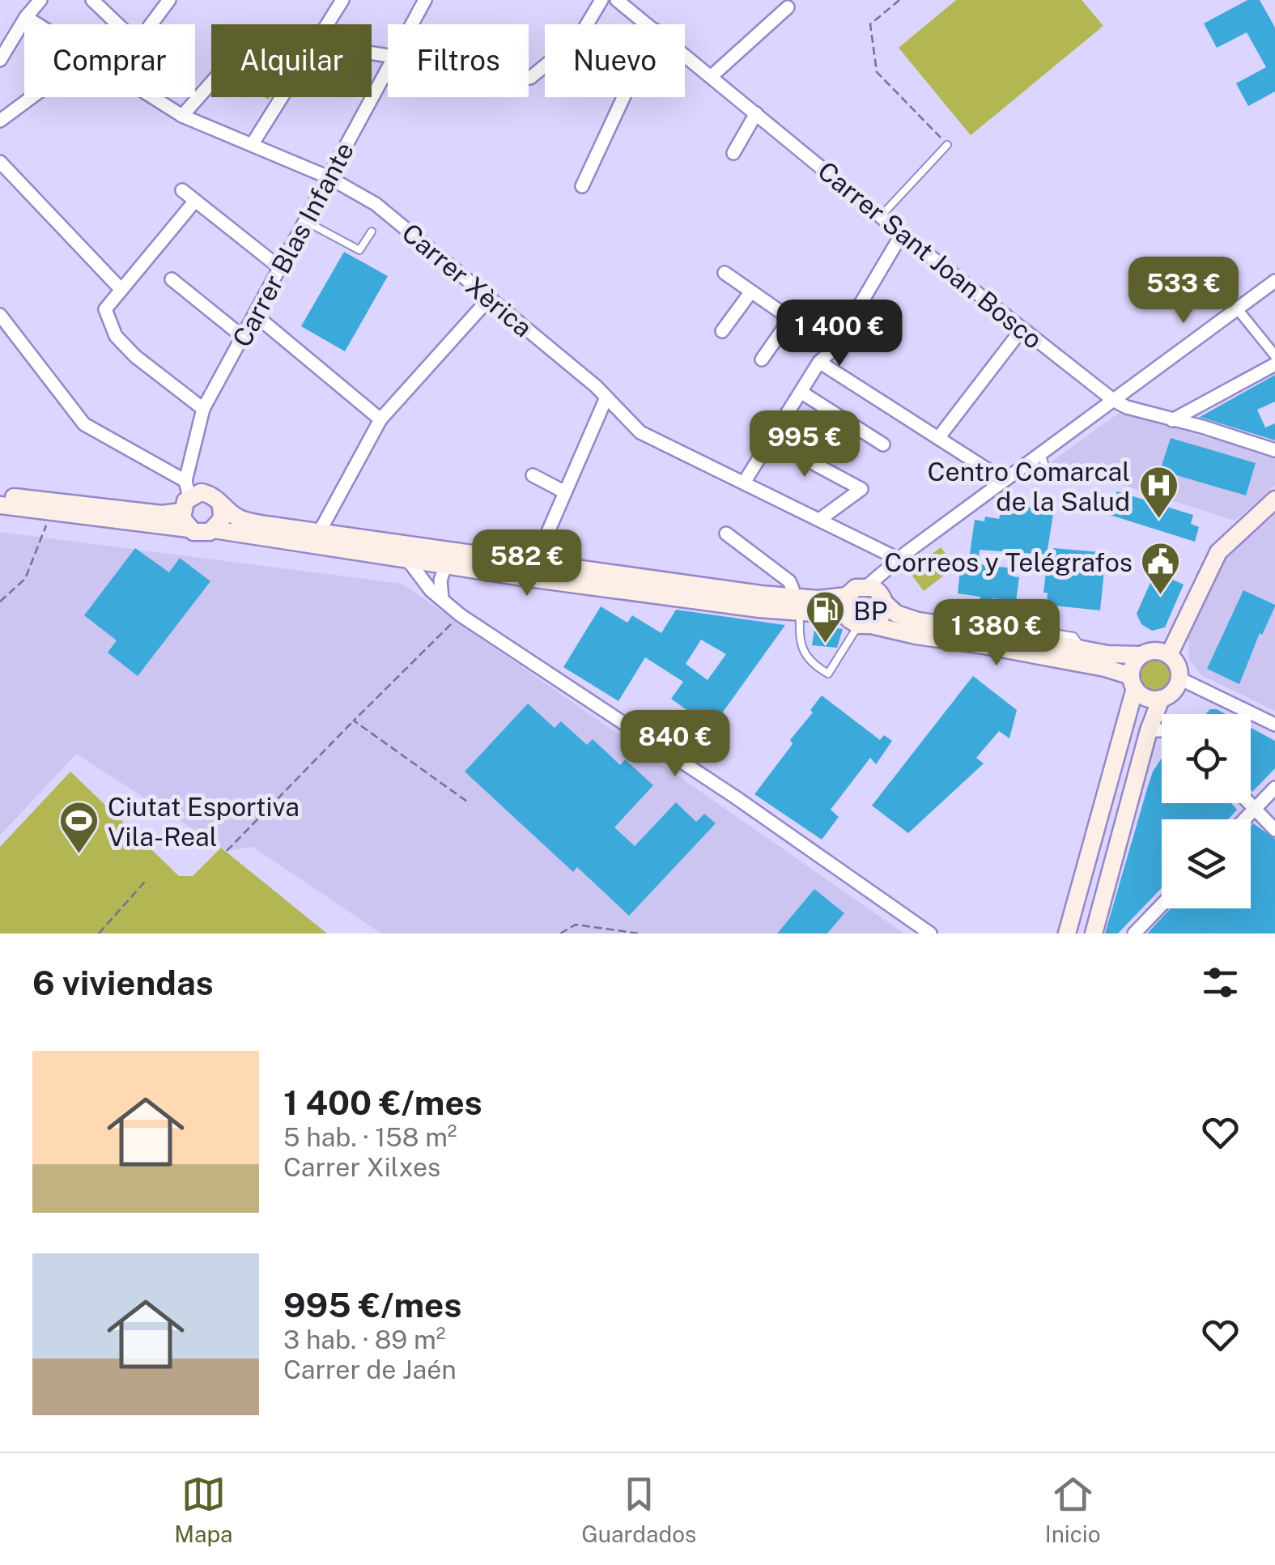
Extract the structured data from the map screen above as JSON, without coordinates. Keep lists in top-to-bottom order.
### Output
{
  "streets": {
    "street": ["Carrer Blas Infante", "Carrer Sant Joan Bosco", "Carrer Xèrica"]
  },
  "crossings": [
    ["Carrer Blas Infante", "Carrer Xèrica"]
  ],
  "places": {
    "hospital": ["Centro Comarcal de la Salud"],
    "public building": ["Correos y Telégrafos"],
    "fuel station": ["BP"],
    "sports": ["Ciutat Esportiva Vila-Real"]
  },
  "page": {
    "chip": [
      "Comprar",
      "Alquilar",
      "Filtros",
      "Nuevo"
    ],
    "price": [
      "533 €",
      "1 400 €",
      "995 €",
      "582 €",
      "1 380 €",
      "840 €"
    ],
    "heading": "6 viviendas",
    "list": [
      {
        "name": "1 400 €/mes",
        "note": "5 hab. · 158 m² · Carrer Xilxes"
      },
      {
        "name": "995 €/mes",
        "note": "3 hab. · 89 m² · Carrer de Jaén"
      }
    ],
    "tabs": ["Mapa", "Guardados", "Inicio"]
  }
}
